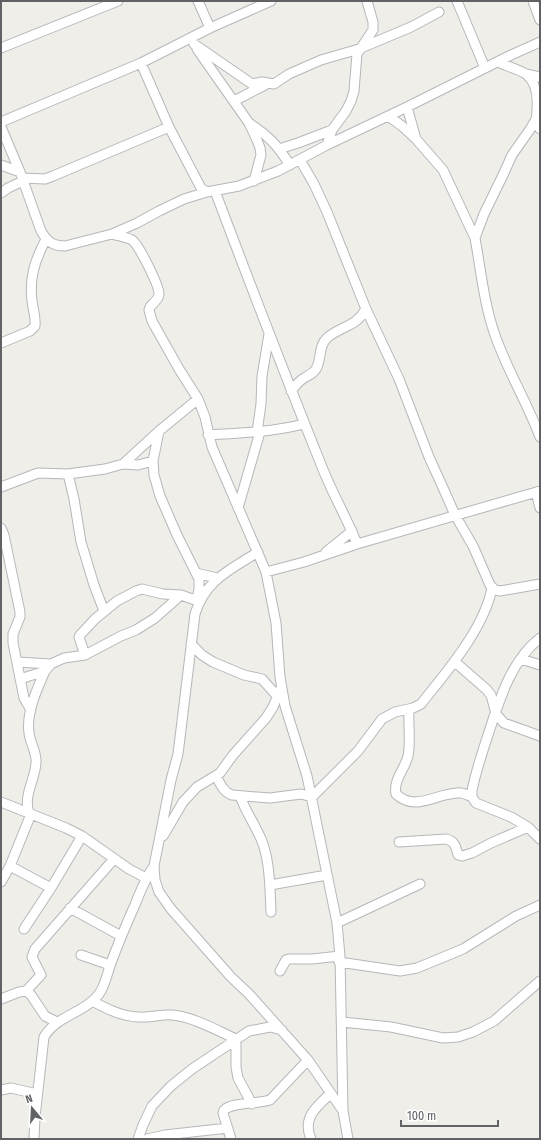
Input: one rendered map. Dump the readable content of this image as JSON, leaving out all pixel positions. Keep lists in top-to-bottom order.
{
  "scale_bar": "100 m",
  "north": "top"
}
